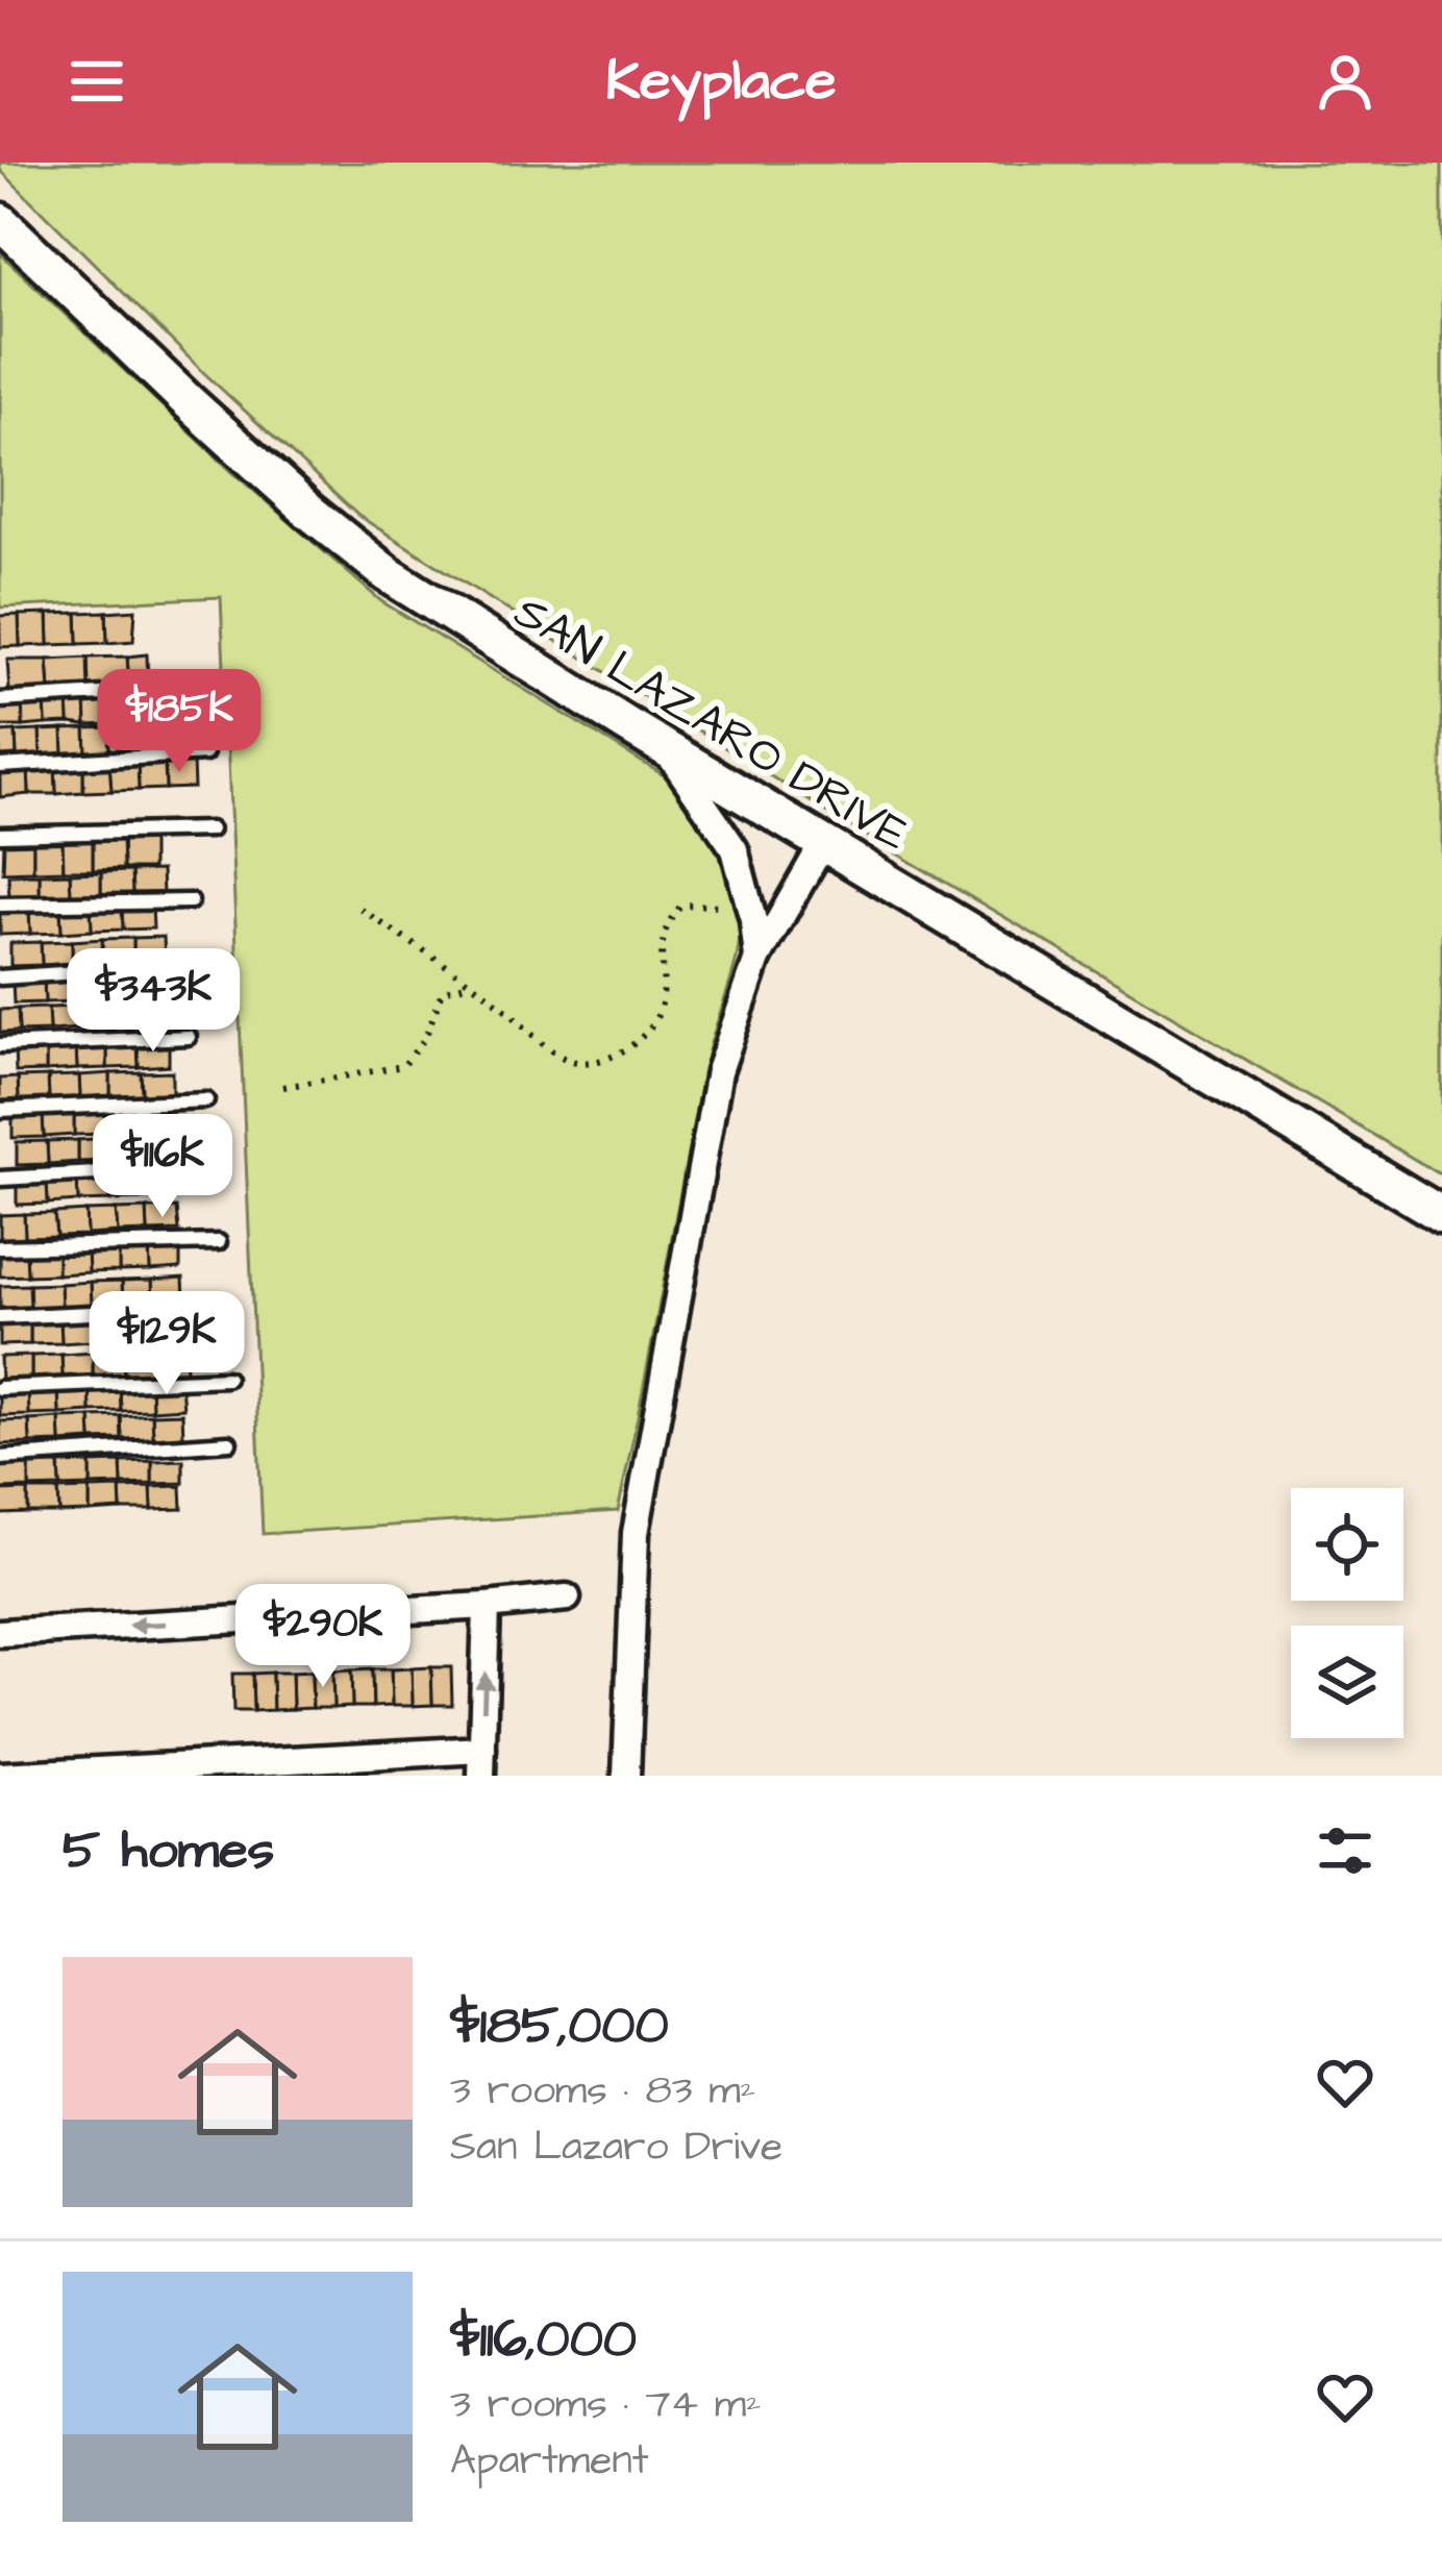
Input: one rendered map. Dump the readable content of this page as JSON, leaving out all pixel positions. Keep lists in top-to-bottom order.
{
  "streets": {
    "street": ["SAN LAZARO DRIVE"]
  },
  "page": {
    "header": "Keyplace",
    "price": [
      "$185K",
      "$343K",
      "$116K",
      "$129K",
      "$290K"
    ],
    "heading": "5 homes",
    "list": [
      {
        "name": "$185,000",
        "note": "3 rooms · 83 m² · San Lazaro Drive"
      },
      {
        "name": "$116,000",
        "note": "3 rooms · 74 m² · Apartment"
      }
    ]
  }
}
